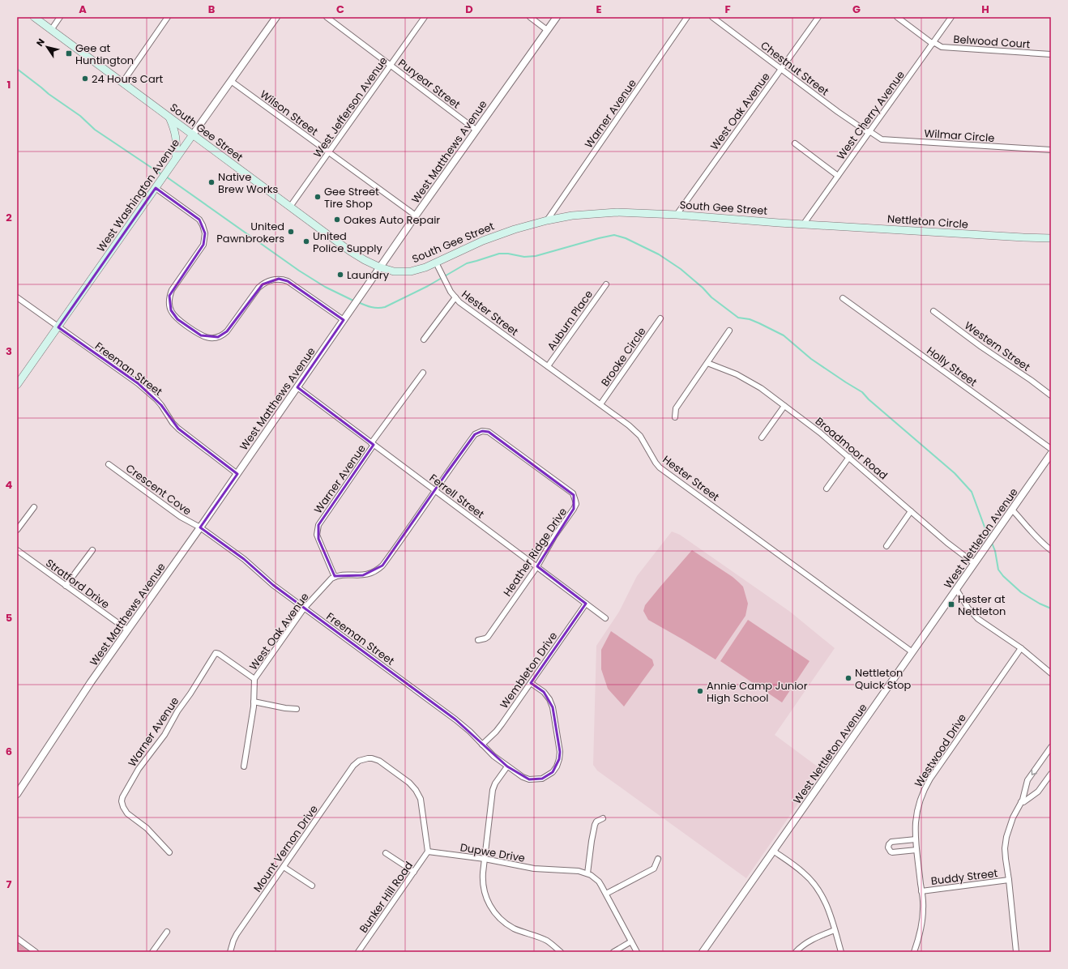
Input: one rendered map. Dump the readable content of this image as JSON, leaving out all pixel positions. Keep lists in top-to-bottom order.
{
  "streets": {
    "main road": ["South Gee Street", "West Washington Avenue", "Nettleton Circle"],
    "street": [
      "Belwood Court",
      "Chestnut Street",
      "Puryear Street",
      "West Jefferson Avenue",
      "West Oak Avenue",
      "Wilson Street",
      "Warner Avenue",
      "West Cherry Avenue",
      "Wilmar Circle",
      "West Matthews Avenue",
      "Hester Street",
      "Auburn Place",
      "Western Street",
      "Brooke Circle",
      "Holly Street",
      "Freeman Street",
      "Broadmoor Road",
      "Crescent Cove",
      "Ferrell Street",
      "West Nettleton Avenue",
      "Heather Ridge Drive",
      "Stratford Drive",
      "Wembleton Drive",
      "Westwood Drive",
      "Mount Vernon Drive",
      "Dupwe Drive",
      "Buddy Street",
      "Bunker Hill Road"
    ]
  },
  "crossings": [
    ["Belwood Court", "West Cherry Avenue"],
    ["Chestnut Street", "West Oak Avenue"],
    ["Chestnut Street", "West Cherry Avenue"],
    ["Chestnut Street", "Wilmar Circle"],
    ["Puryear Street", "West Jefferson Avenue"],
    ["Puryear Street", "West Matthews Avenue"],
    ["West Jefferson Avenue", "Wilson Street"],
    ["West Jefferson Avenue", "South Gee Street"],
    ["West Oak Avenue", "Warner Avenue"],
    ["West Oak Avenue", "South Gee Street"],
    ["West Oak Avenue", "Freeman Street"],
    ["Wilson Street", "West Matthews Avenue"],
    ["Wilson Street", "West Washington Avenue"],
    ["Warner Avenue", "South Gee Street"],
    ["Warner Avenue", "Ferrell Street"],
    ["West Cherry Avenue", "South Gee Street"],
    ["West Cherry Avenue", "Wilmar Circle"],
    ["West Cherry Avenue", "Nettleton Circle"],
    ["South Gee Street", "West Matthews Avenue"],
    ["South Gee Street", "West Washington Avenue"],
    ["South Gee Street", "Nettleton Circle"],
    ["South Gee Street", "Hester Street"],
    ["West Matthews Avenue", "Freeman Street"],
    ["West Matthews Avenue", "Crescent Cove"],
    ["West Matthews Avenue", "Ferrell Street"],
    ["West Matthews Avenue", "Stratford Drive"],
    ["West Washington Avenue", "Freeman Street"],
    ["Hester Street", "Auburn Place"],
    ["Hester Street", "Brooke Circle"],
    ["Hester Street", "West Nettleton Avenue"],
    ["Freeman Street", "Crescent Cove"],
    ["Freeman Street", "Wembleton Drive"],
    ["Broadmoor Road", "West Nettleton Avenue"],
    ["Ferrell Street", "Heather Ridge Drive"],
    ["Ferrell Street", "Wembleton Drive"],
    ["Westwood Drive", "Buddy Street"],
    ["Mount Vernon Drive", "Dupwe Drive"],
    ["Mount Vernon Drive", "Bunker Hill Road"],
    ["Dupwe Drive", "Bunker Hill Road"]
  ],
  "places": {
    "transit": ["Gee at Huntington", "Hester at Nettleton"],
    "other": [
      "24 Hours Cart",
      "Native Brew Works",
      "Gee Street Tire Shop",
      "Oakes Auto Repair",
      "United Pawnbrokers",
      "United Police Supply",
      "Laundry",
      "Nettleton Quick Stop",
      "Annie Camp Junior High School"
    ]
  },
  "north": "top left",
  "grid": {
    "columns": [
      "A",
      "B",
      "C",
      "D",
      "E",
      "F",
      "G",
      "H"
    ],
    "rows": [
      "1",
      "2",
      "3",
      "4",
      "5",
      "6",
      "7"
    ]
  }
}
